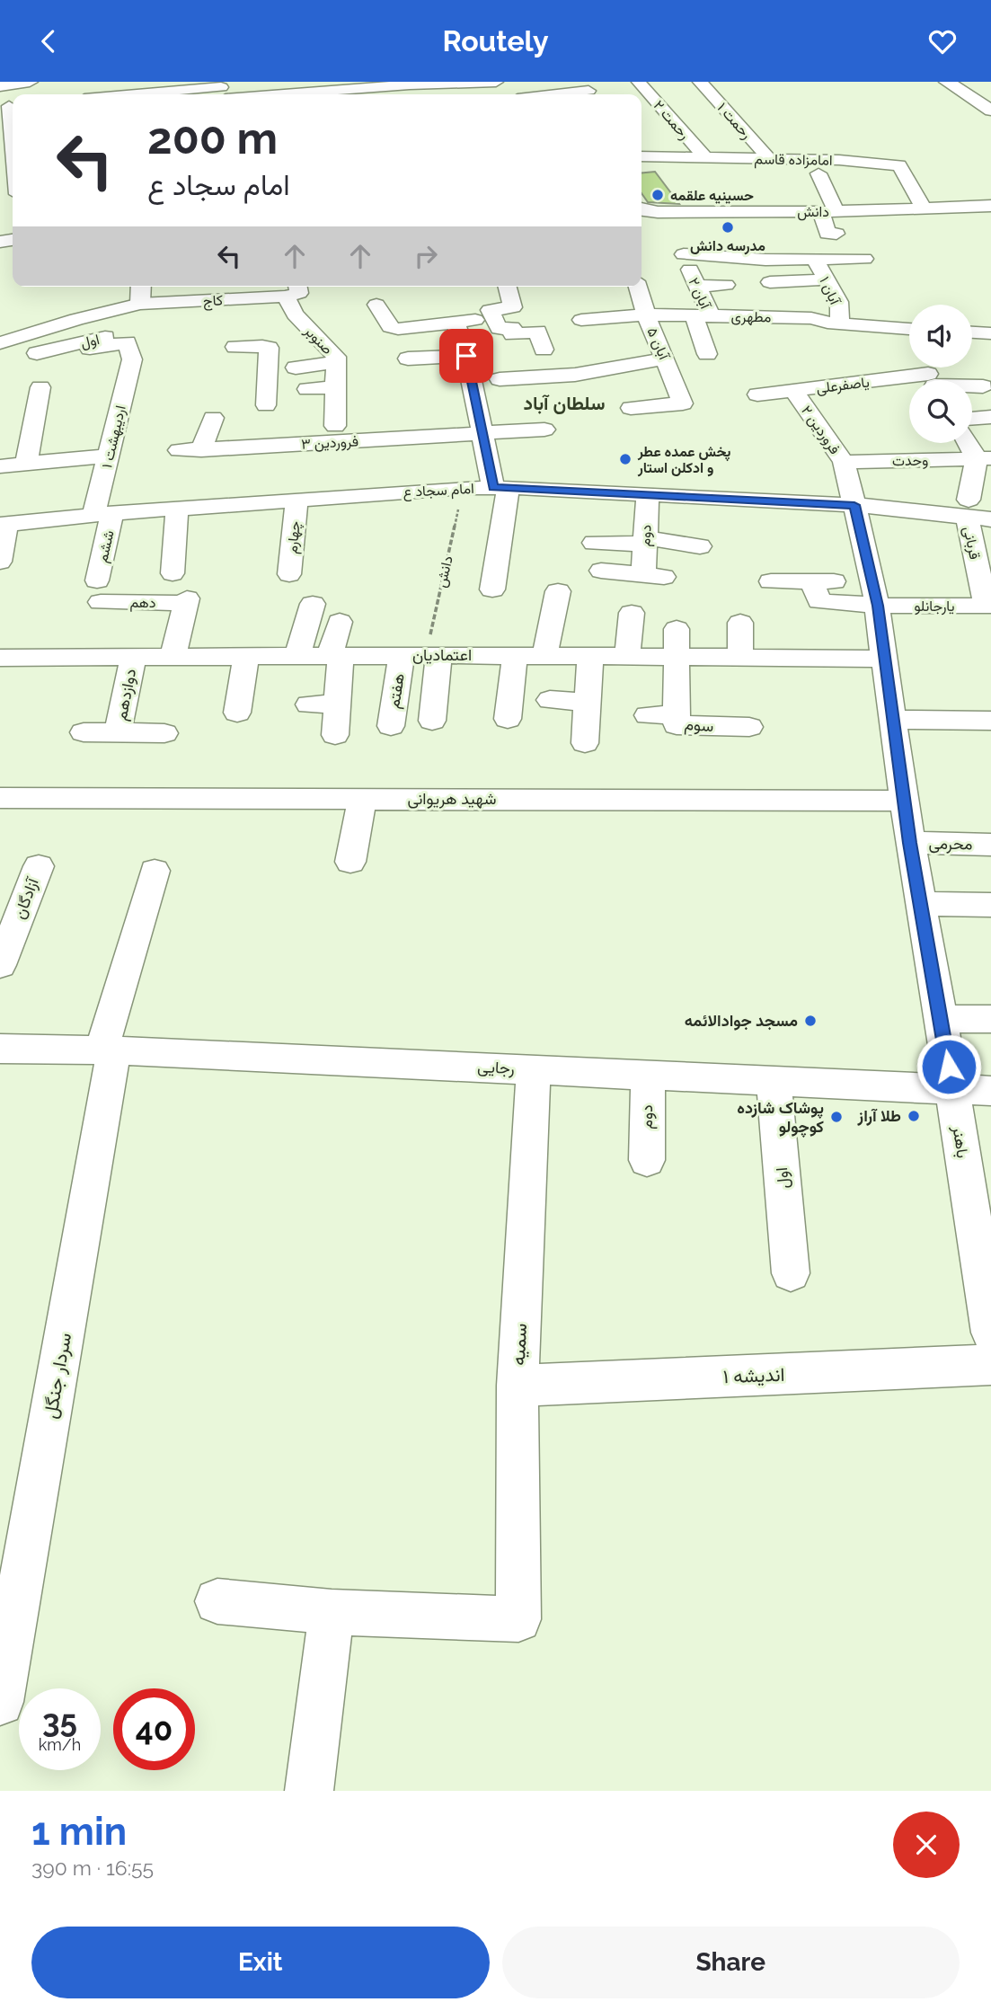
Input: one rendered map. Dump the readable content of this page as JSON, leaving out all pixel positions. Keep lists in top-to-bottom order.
{
  "streets": {
    "street": [
      "رحمت ۲",
      "رحمت ۱",
      "امامزاده قاسم",
      "دانش",
      "آبان ۱",
      "آبان ۲",
      "کاج",
      "مطهری",
      "صنوبر",
      "اول",
      "آبان ۵",
      "یاصفرعلی",
      "فروردین ۲",
      "اردیبهشت ۱",
      "فروردین ۳",
      "وحدت",
      "امام سجاد ع",
      "دوم",
      "چهارم",
      "قربانی",
      "ششم",
      "دهم",
      "یارجانلو",
      "اعتمادیان",
      "هفتم",
      "دوازدهم",
      "سوم",
      "شهید هریوانی",
      "محرمی",
      "آزادگان",
      "رجایی",
      "باهنر",
      "سمیه",
      "سردار جنگل",
      "اندیشه ۱"
    ]
  },
  "crossings": [
    ["رحمت ۲", "امامزاده قاسم"],
    ["رحمت ۱", "امامزاده قاسم"],
    ["امامزاده قاسم", "دانش"],
    ["دانش", "امام سجاد ع"],
    ["دانش", "اعتمادیان"],
    ["دانش", "هفتم"],
    ["آبان ۱", "مطهری"],
    ["آبان ۲", "مطهری"],
    ["کاج", "صنوبر"],
    ["مطهری", "آبان ۵"],
    ["اول", "اردیبهشت ۱"],
    ["اول", "رجایی"],
    ["یاصفرعلی", "فروردین ۲"],
    ["فروردین ۲", "وحدت"],
    ["فروردین ۲", "امام سجاد ع"],
    ["فروردین ۲", "باهنر"],
    ["اردیبهشت ۱", "امام سجاد ع"],
    ["اردیبهشت ۱", "ششم"],
    ["امام سجاد ع", "دوم"],
    ["امام سجاد ع", "چهارم"],
    ["امام سجاد ع", "قربانی"],
    ["امام سجاد ع", "ششم"],
    ["امام سجاد ع", "باهنر"],
    ["دوم", "رجایی"],
    ["قربانی", "یارجانلو"],
    ["ششم", "دهم"],
    ["دهم", "اعتمادیان"],
    ["یارجانلو", "باهنر"],
    ["اعتمادیان", "هفتم"],
    ["اعتمادیان", "دوازدهم"],
    ["اعتمادیان", "سوم"],
    ["اعتمادیان", "باهنر"],
    ["شهید هریوانی", "باهنر"],
    ["محرمی", "باهنر"],
    ["رجایی", "باهنر"],
    ["رجایی", "سمیه"],
    ["رجایی", "سردار جنگل"],
    ["سمیه", "اندیشه ۱"]
  ],
  "districts": ["سلطان آباد"],
  "places": [
    "حسینیه علقمه",
    "مدرسه دانش",
    "پخش عمده عطر و ادکلن استار",
    "مسجد جوادالائمه",
    "طلا آراز",
    "پوشاک شازده کوچولو"
  ],
  "page": {
    "header": "Routely",
    "turn": ["200 m", "امام سجاد ع"],
    "speed": "35 km/h",
    "limit": "40",
    "heading": ["1 min", "390 m · 16:55"],
    "buttons": ["Exit", "Share"]
  }
}
